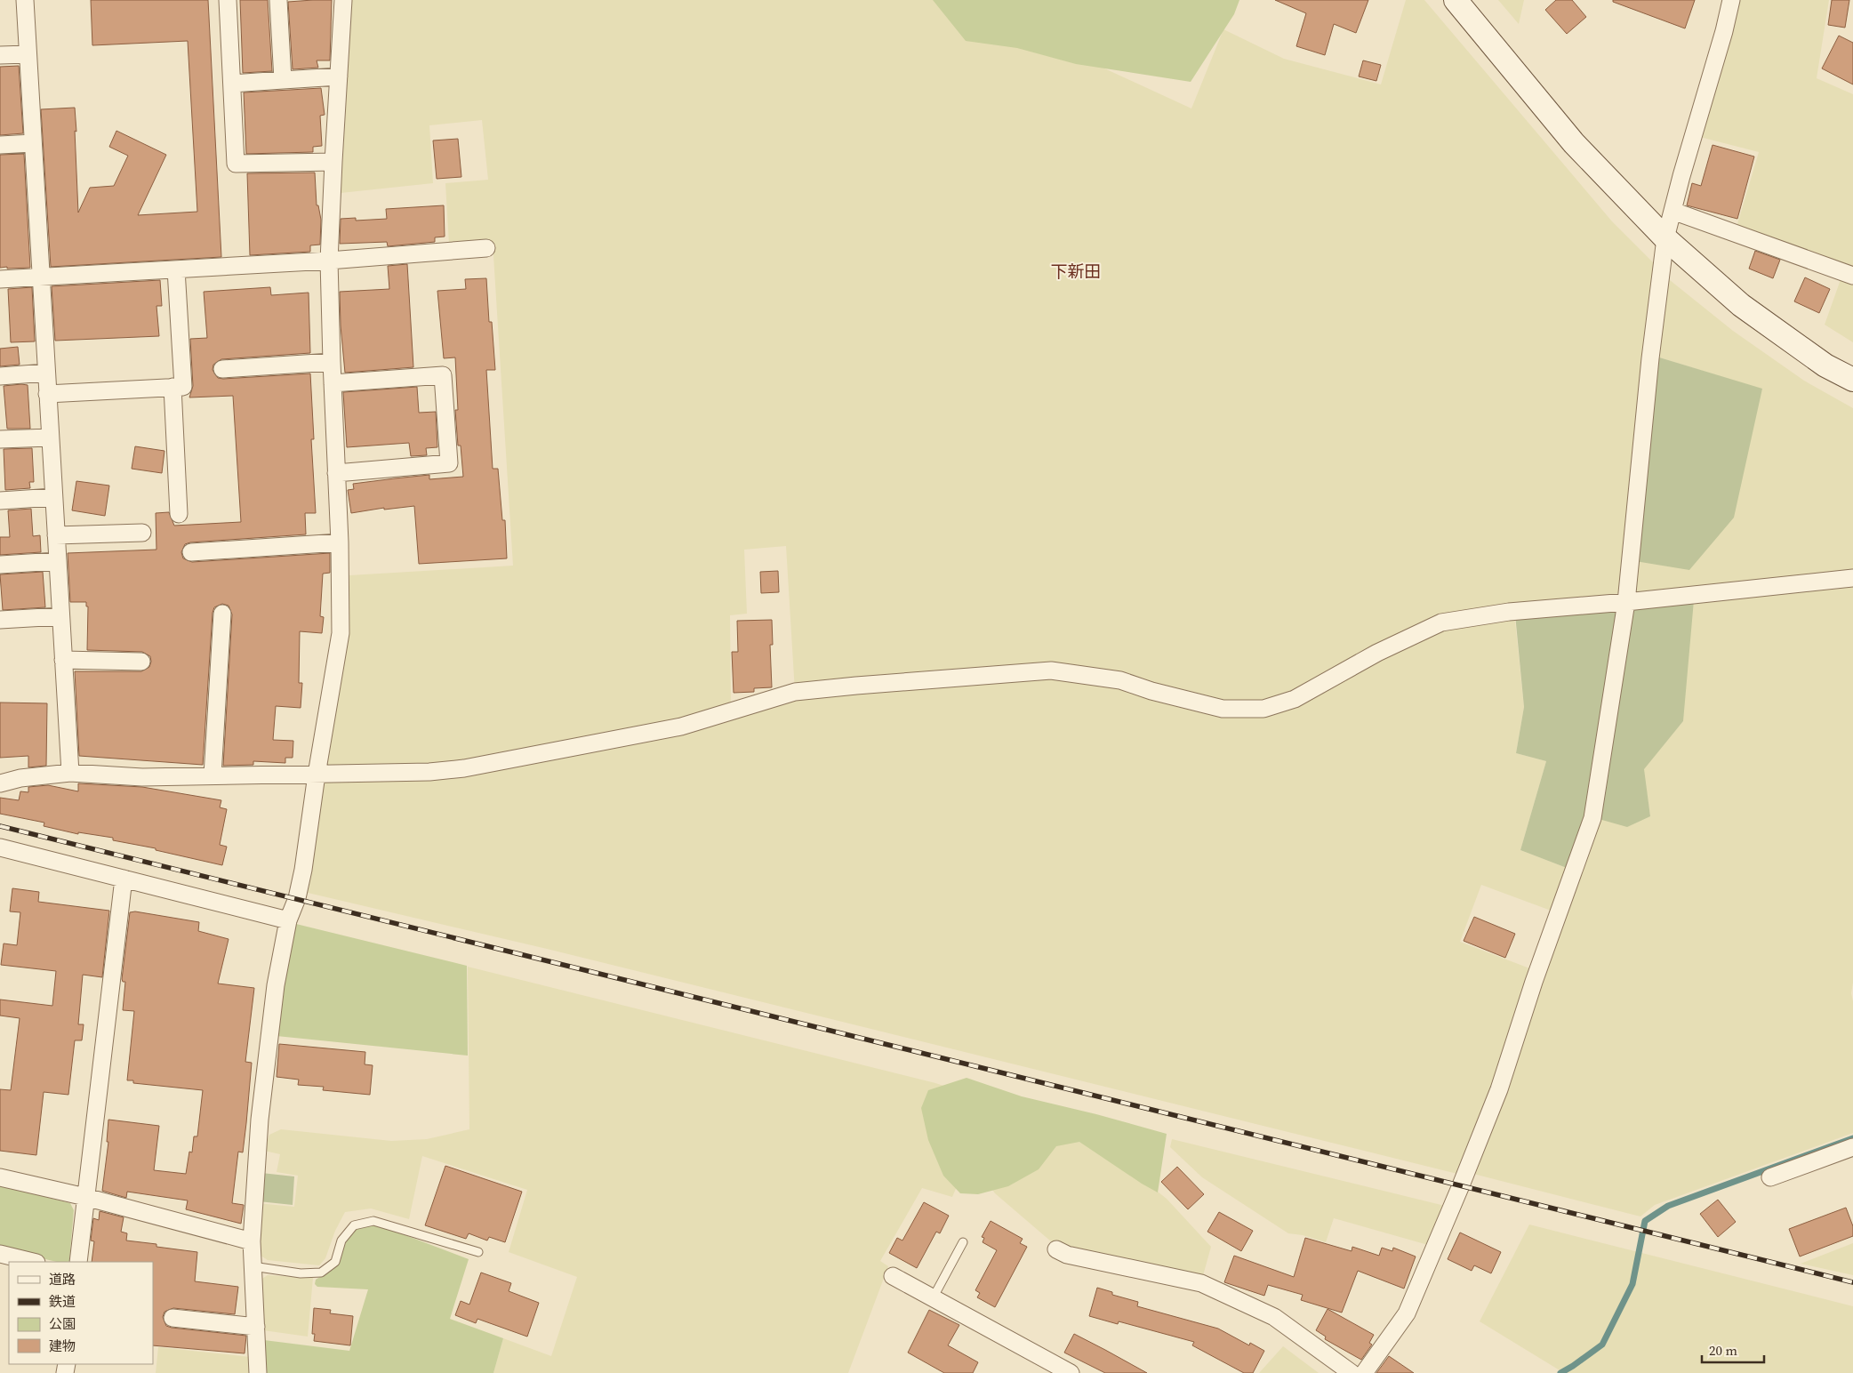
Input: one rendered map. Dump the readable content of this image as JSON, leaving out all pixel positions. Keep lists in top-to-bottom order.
{
  "districts": ["下新田"],
  "legend": [
    "道路",
    "鉄道",
    "公園",
    "建物"
  ],
  "scale_bar": "20 m"
}
